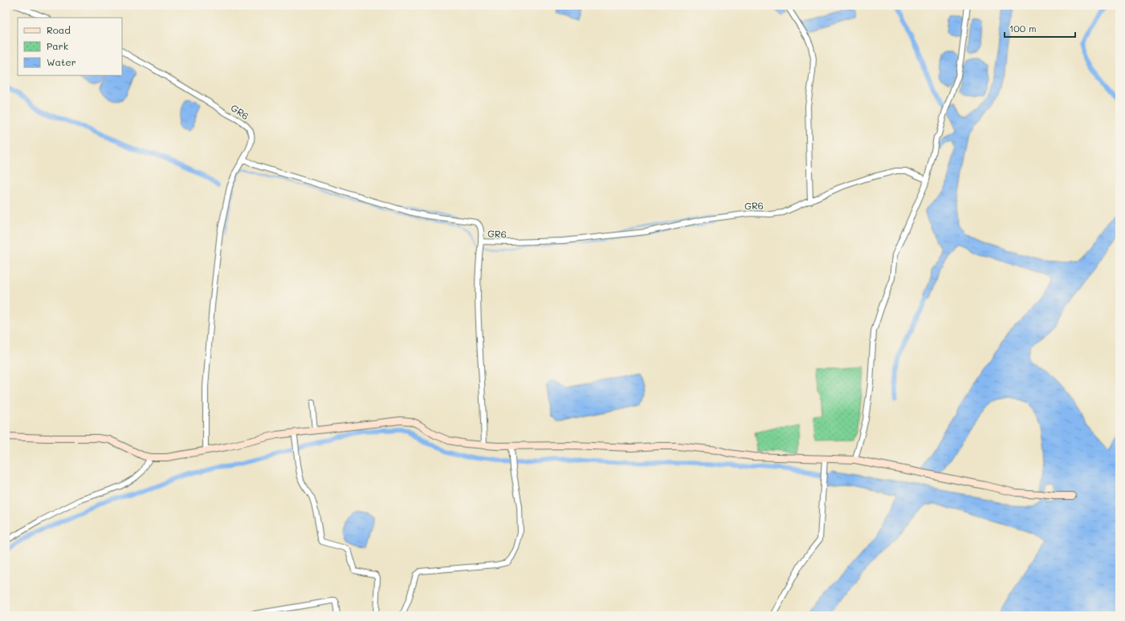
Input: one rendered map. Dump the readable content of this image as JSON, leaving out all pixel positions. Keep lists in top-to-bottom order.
{
  "streets": {
    "street": ["GR6"]
  },
  "legend": ["Road", "Park", "Water"],
  "scale_bar": "100 m"
}
